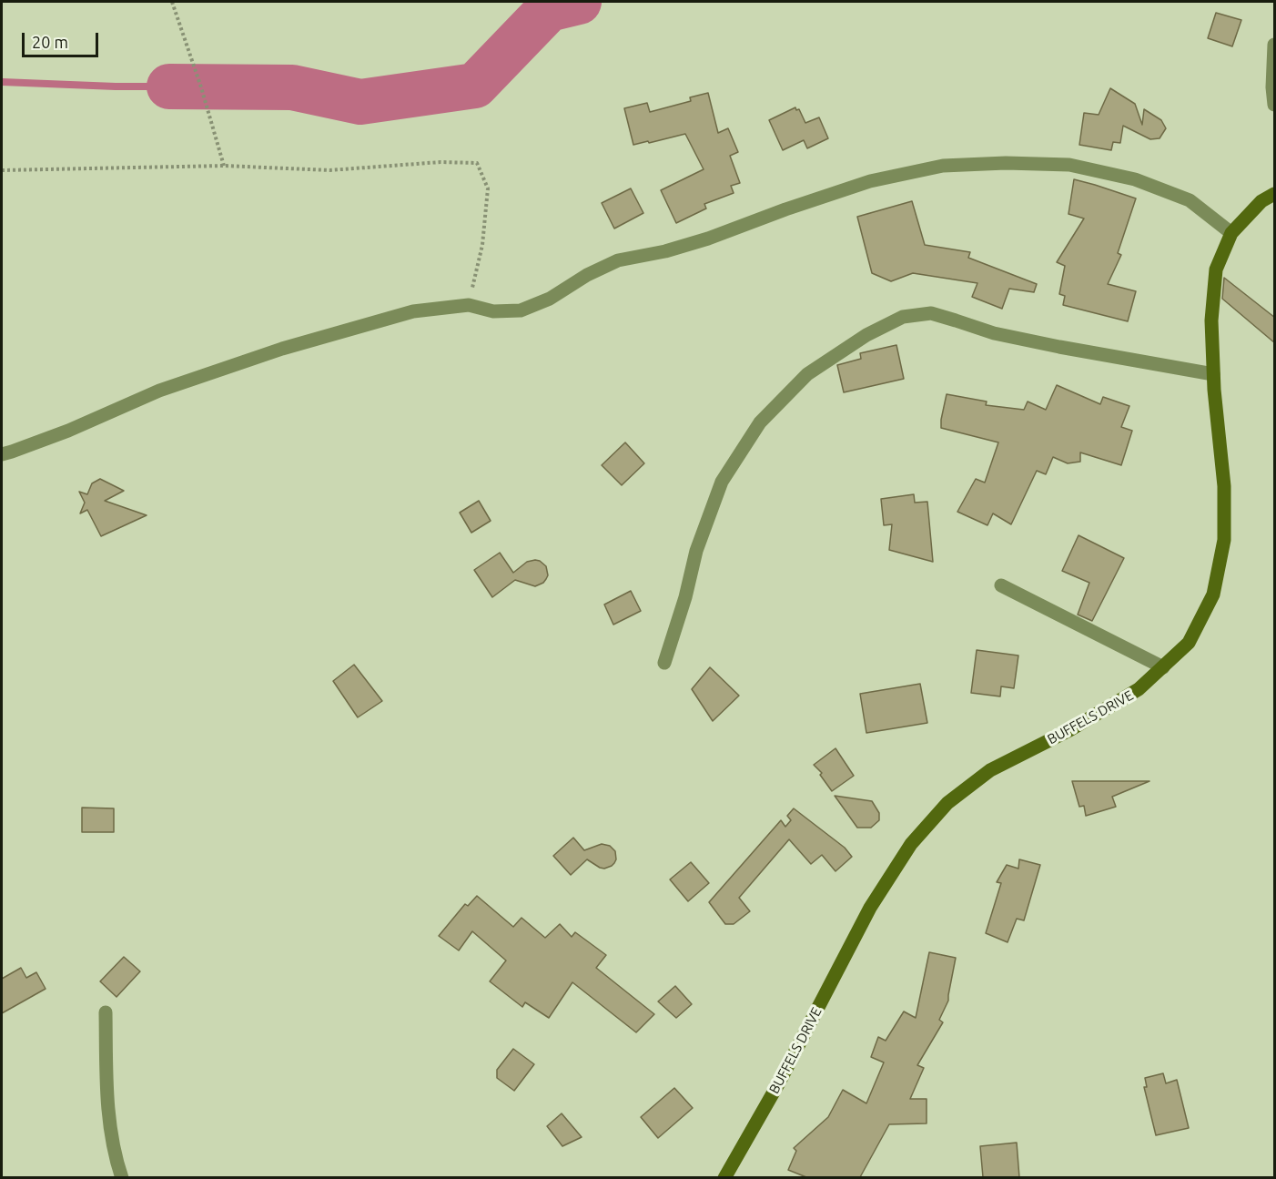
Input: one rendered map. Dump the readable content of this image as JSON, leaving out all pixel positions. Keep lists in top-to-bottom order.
{
  "streets": {
    "street": ["BUFFELS DRIVE"]
  },
  "scale_bar": "20 m"
}
